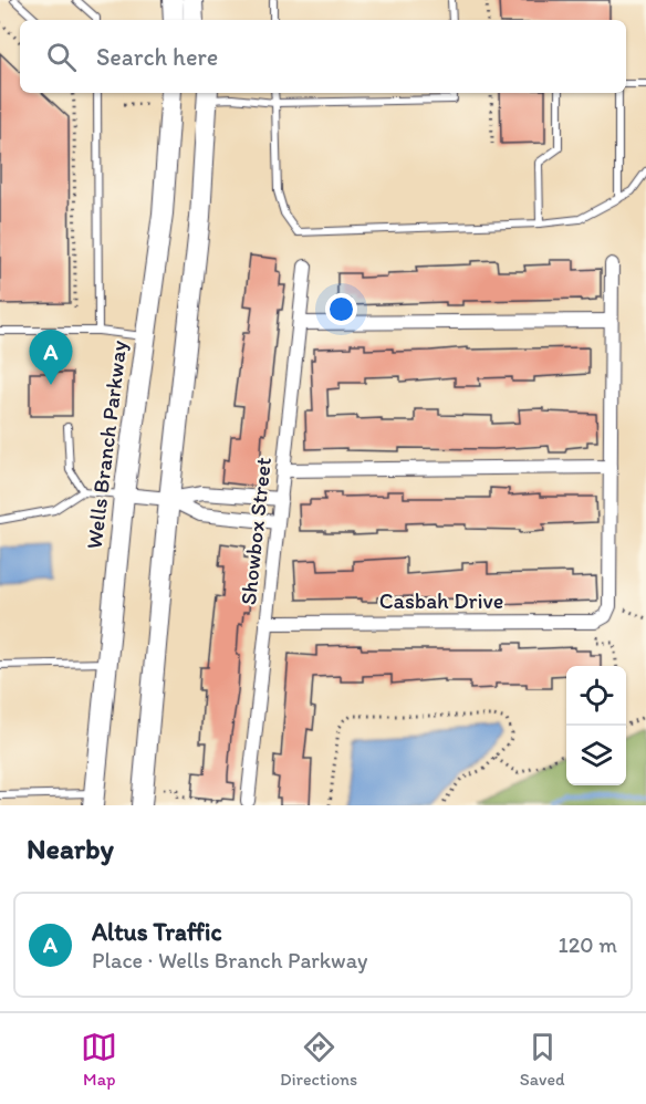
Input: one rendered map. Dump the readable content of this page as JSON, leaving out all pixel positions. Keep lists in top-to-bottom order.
{
  "streets": {
    "main road": ["Wells Branch Parkway"],
    "street": ["Showbox Street", "Casbah Drive"]
  },
  "crossings": [
    ["Showbox Street", "Casbah Drive"]
  ],
  "page": {
    "search": "Search here",
    "pins": "A",
    "heading": "Nearby",
    "list": [
      {
        "mark": "A",
        "name": "Altus Traffic",
        "note": "Place · Wells Branch Parkway",
        "value": "120 m"
      }
    ],
    "nav": ["Map", "Directions", "Saved"]
  }
}
